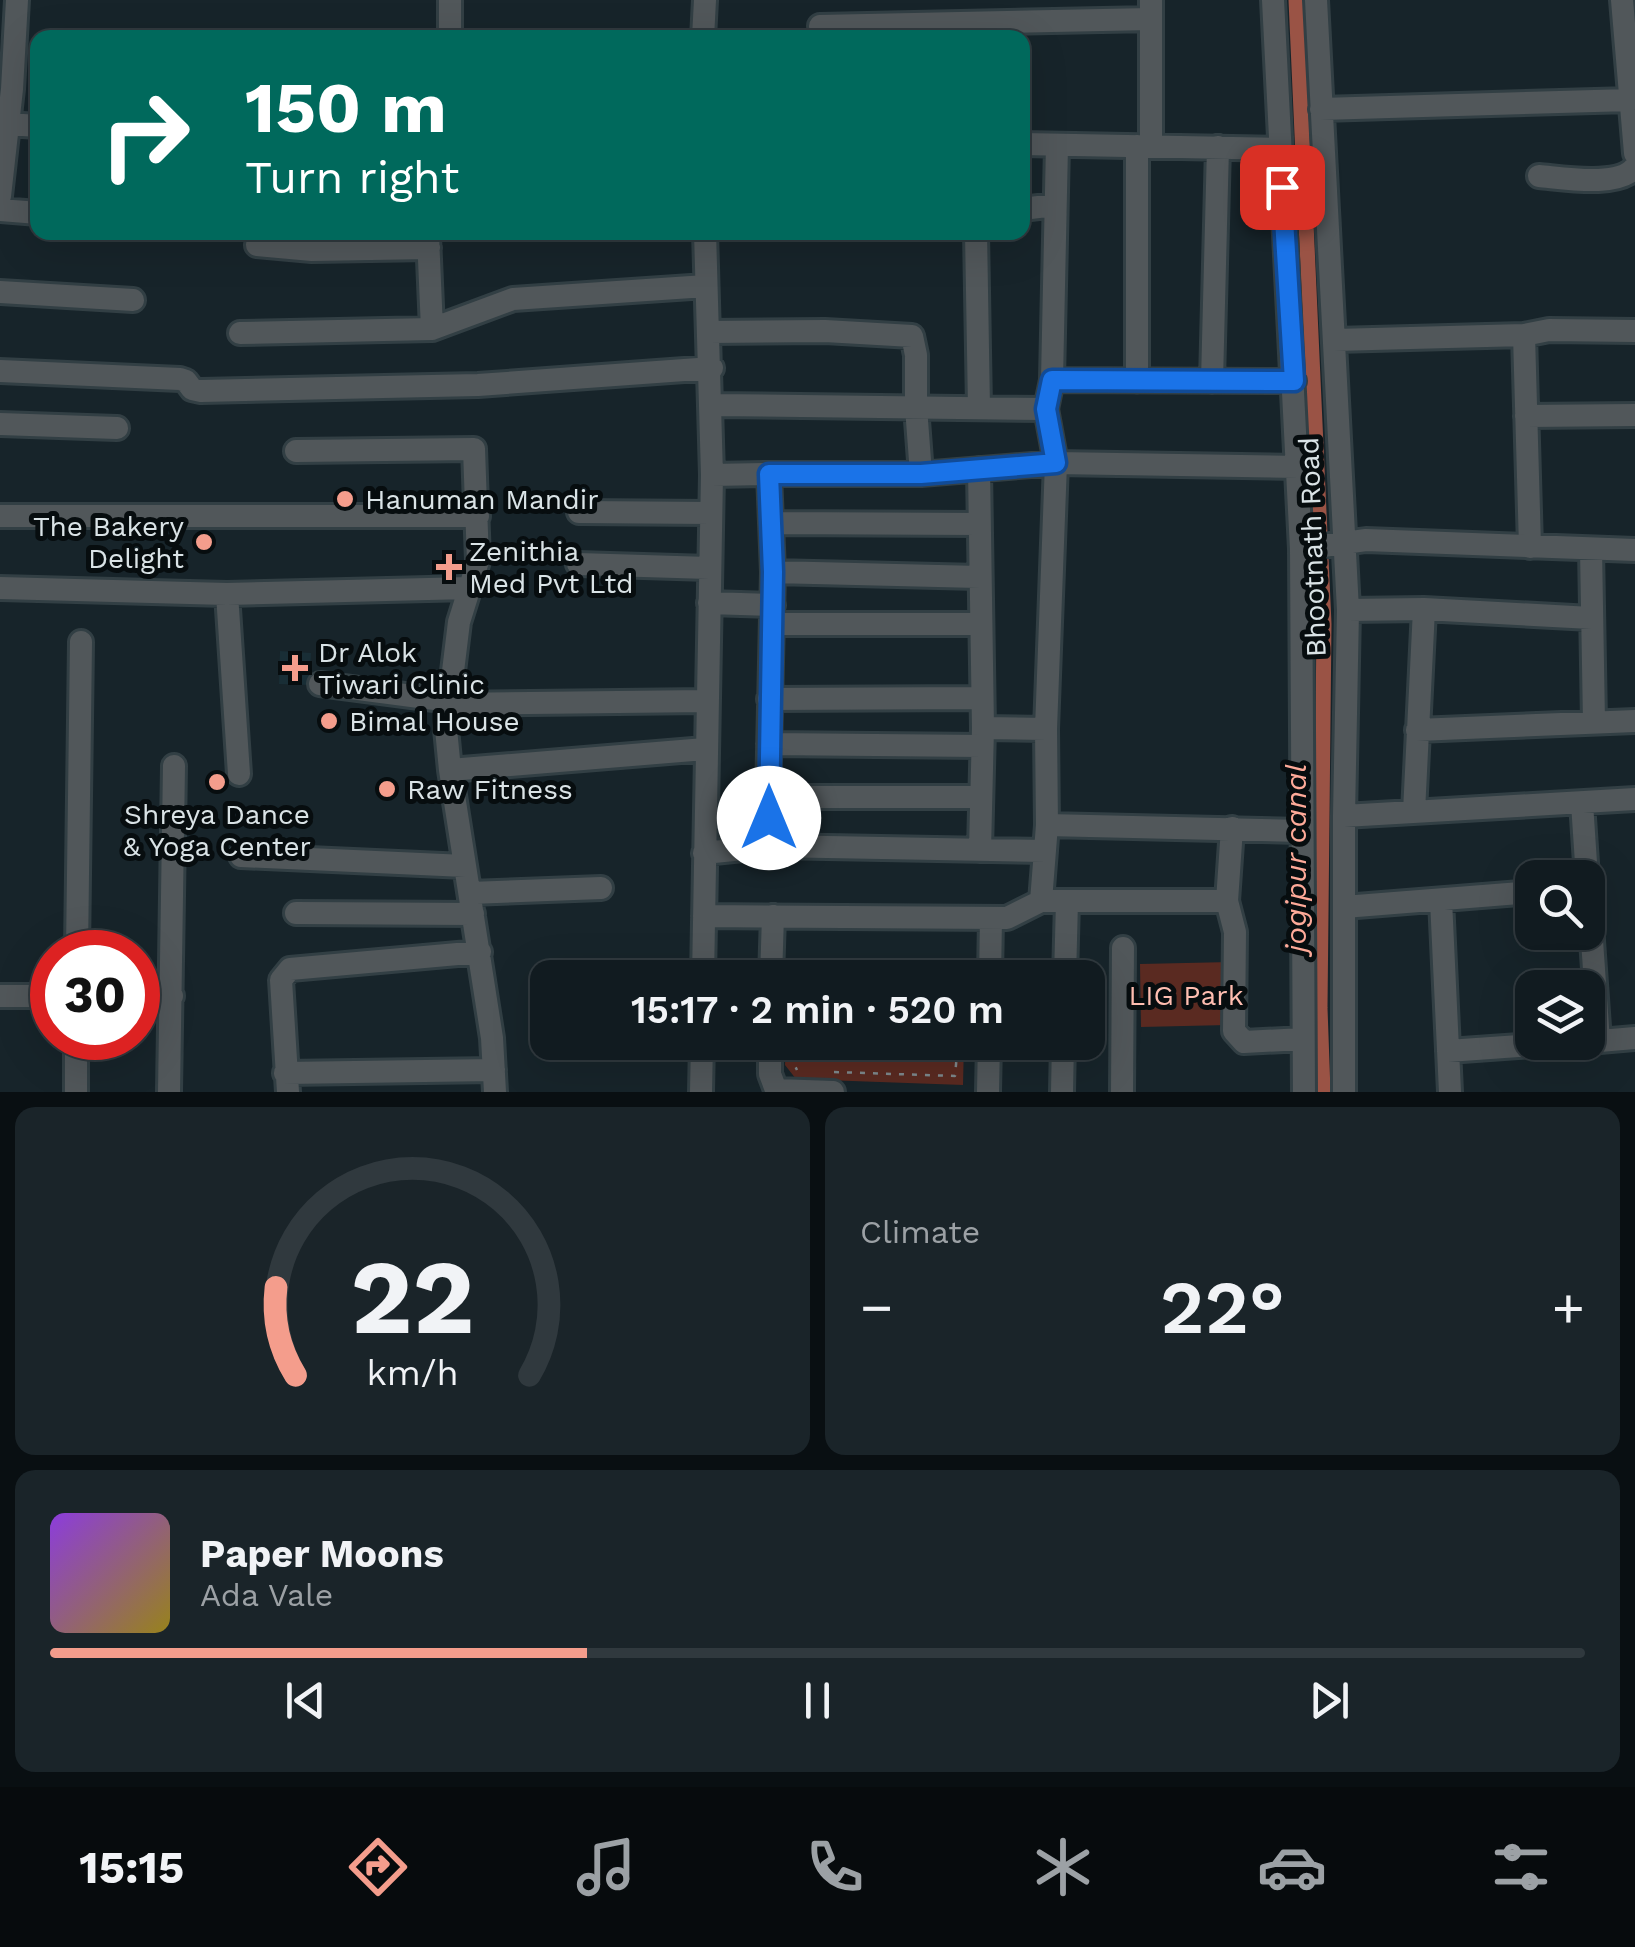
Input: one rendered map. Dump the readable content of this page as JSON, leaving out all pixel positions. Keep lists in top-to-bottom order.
{
  "streets": {
    "street": ["Bhootnath Road"]
  },
  "water": ["jogipur canal"],
  "parks": ["LIG Park"],
  "places": {
    "other": [
      "Hanuman Mandir",
      "The Bakery Delight",
      "Bimal House",
      "Shreya Dance & Yoga Center",
      "Raw Fitness"
    ],
    "health": ["Zenithia Med Pvt Ltd", "Dr Alok Tiwari Clinic"]
  },
  "page": {
    "turn": ["150 m", "Turn right"],
    "limit": "30",
    "trip": "15:17 · 2 min · 520 m",
    "tile": "Climate",
    "heat": ["−", "22°", "+"],
    "song": ["Paper Moons", "Ada Vale"],
    "tabs": "15:15",
    "gauge": ["22", "km/h"]
  }
}
